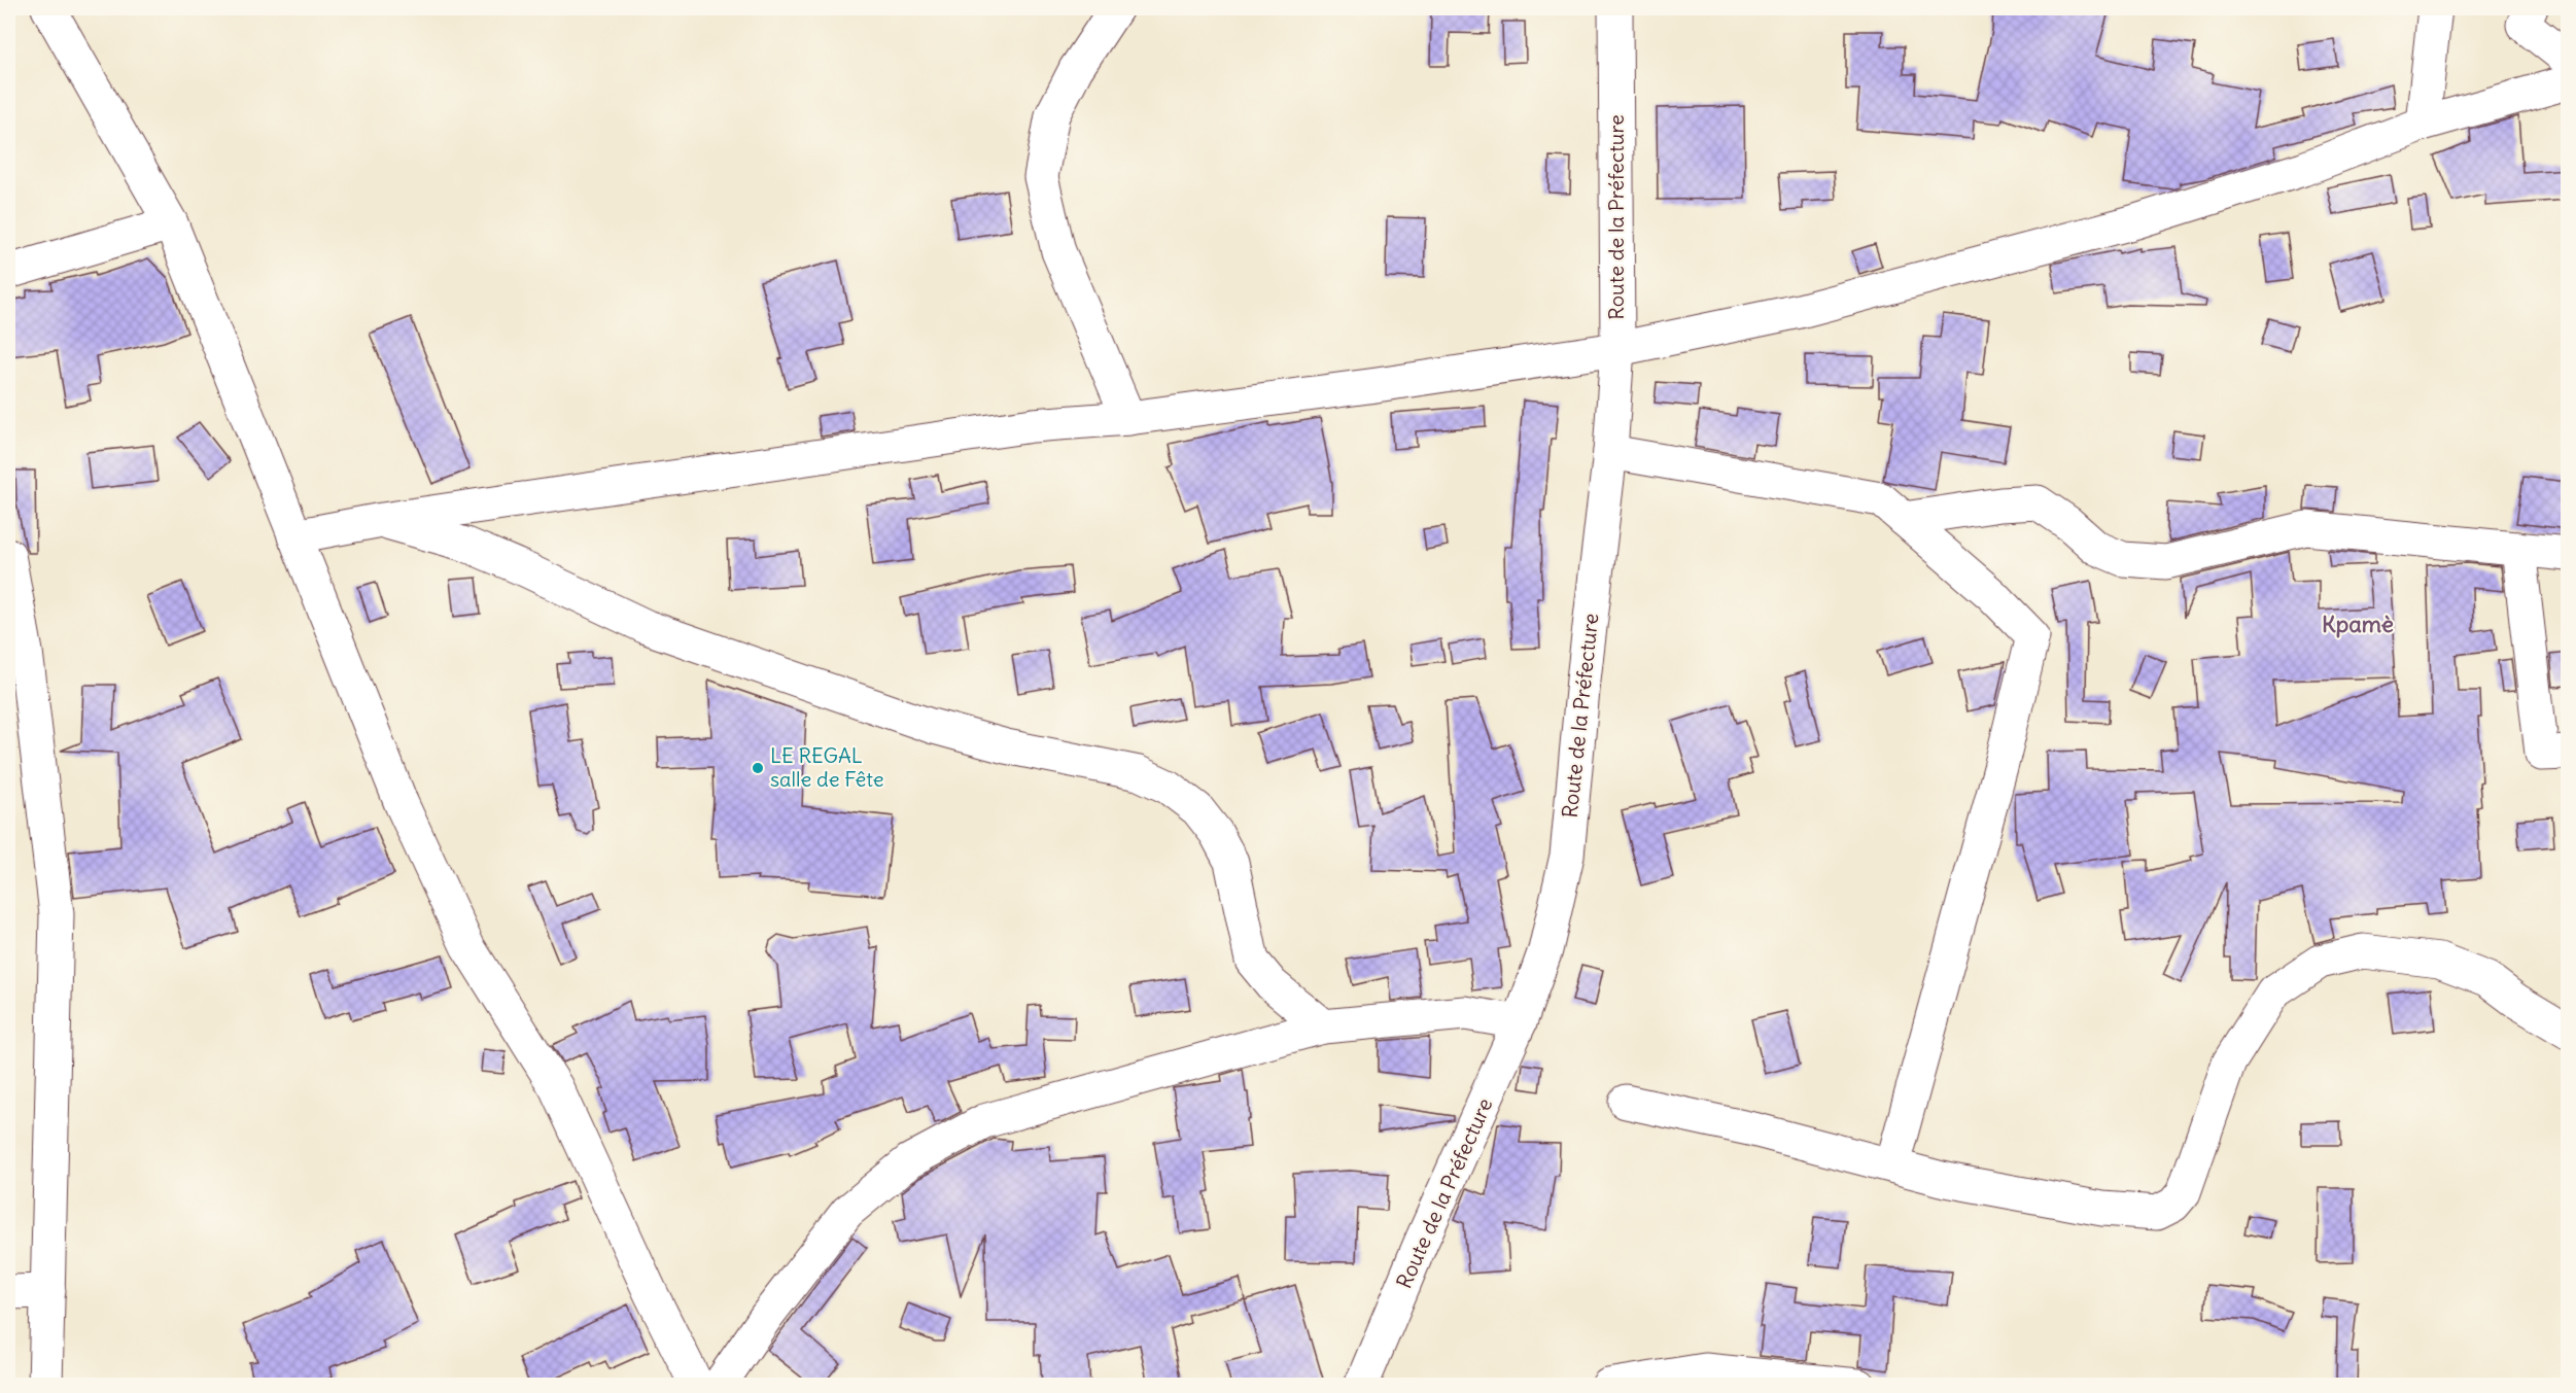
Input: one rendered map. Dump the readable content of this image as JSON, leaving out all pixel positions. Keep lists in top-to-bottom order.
{
  "streets": {
    "street": ["Route de la Préfecture"]
  },
  "districts": ["Kpamè"],
  "places": ["LE REGAL salle de Fête"]
}
